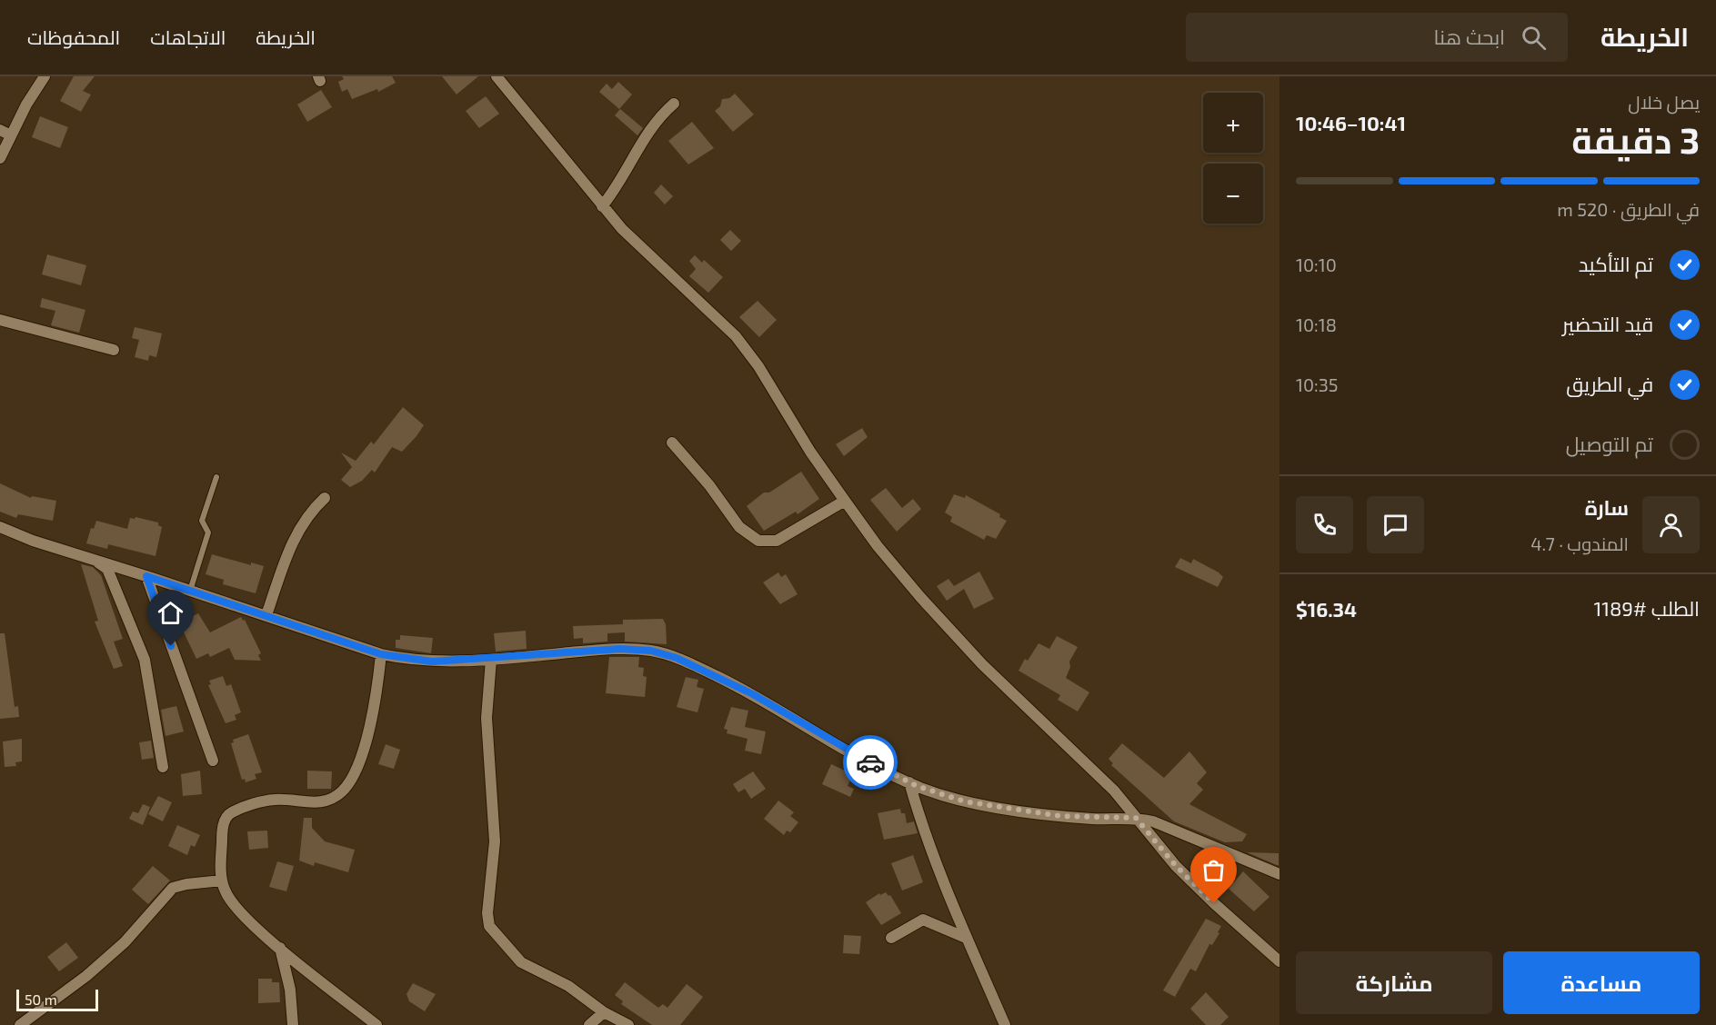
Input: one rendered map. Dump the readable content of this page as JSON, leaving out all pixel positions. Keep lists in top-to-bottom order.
{
  "scale_bar": "50 m",
  "page": {
    "header": "الخريطة",
    "search": "ابحث هنا",
    "nav": ["الخريطة", "الاتجاهات", "المحفوظات"],
    "heading": ["3 دقيقة", "يصل خلال", "10:41–10:46"],
    "panel": [
      "سارة",
      "المندوب · 4.7",
      "الطلب #1189",
      "$16.34"
    ],
    "map_buttons": ["+", "−"],
    "bar": "في الطريق · 520 m",
    "list": [
      ["تم التأكيد", "10:10"],
      ["قيد التحضير", "10:18"],
      ["في الطريق", "10:35"],
      "تم التوصيل"
    ],
    "buttons": ["مساعدة", "مشاركة"],
    "scale": "50 m"
  }
}
